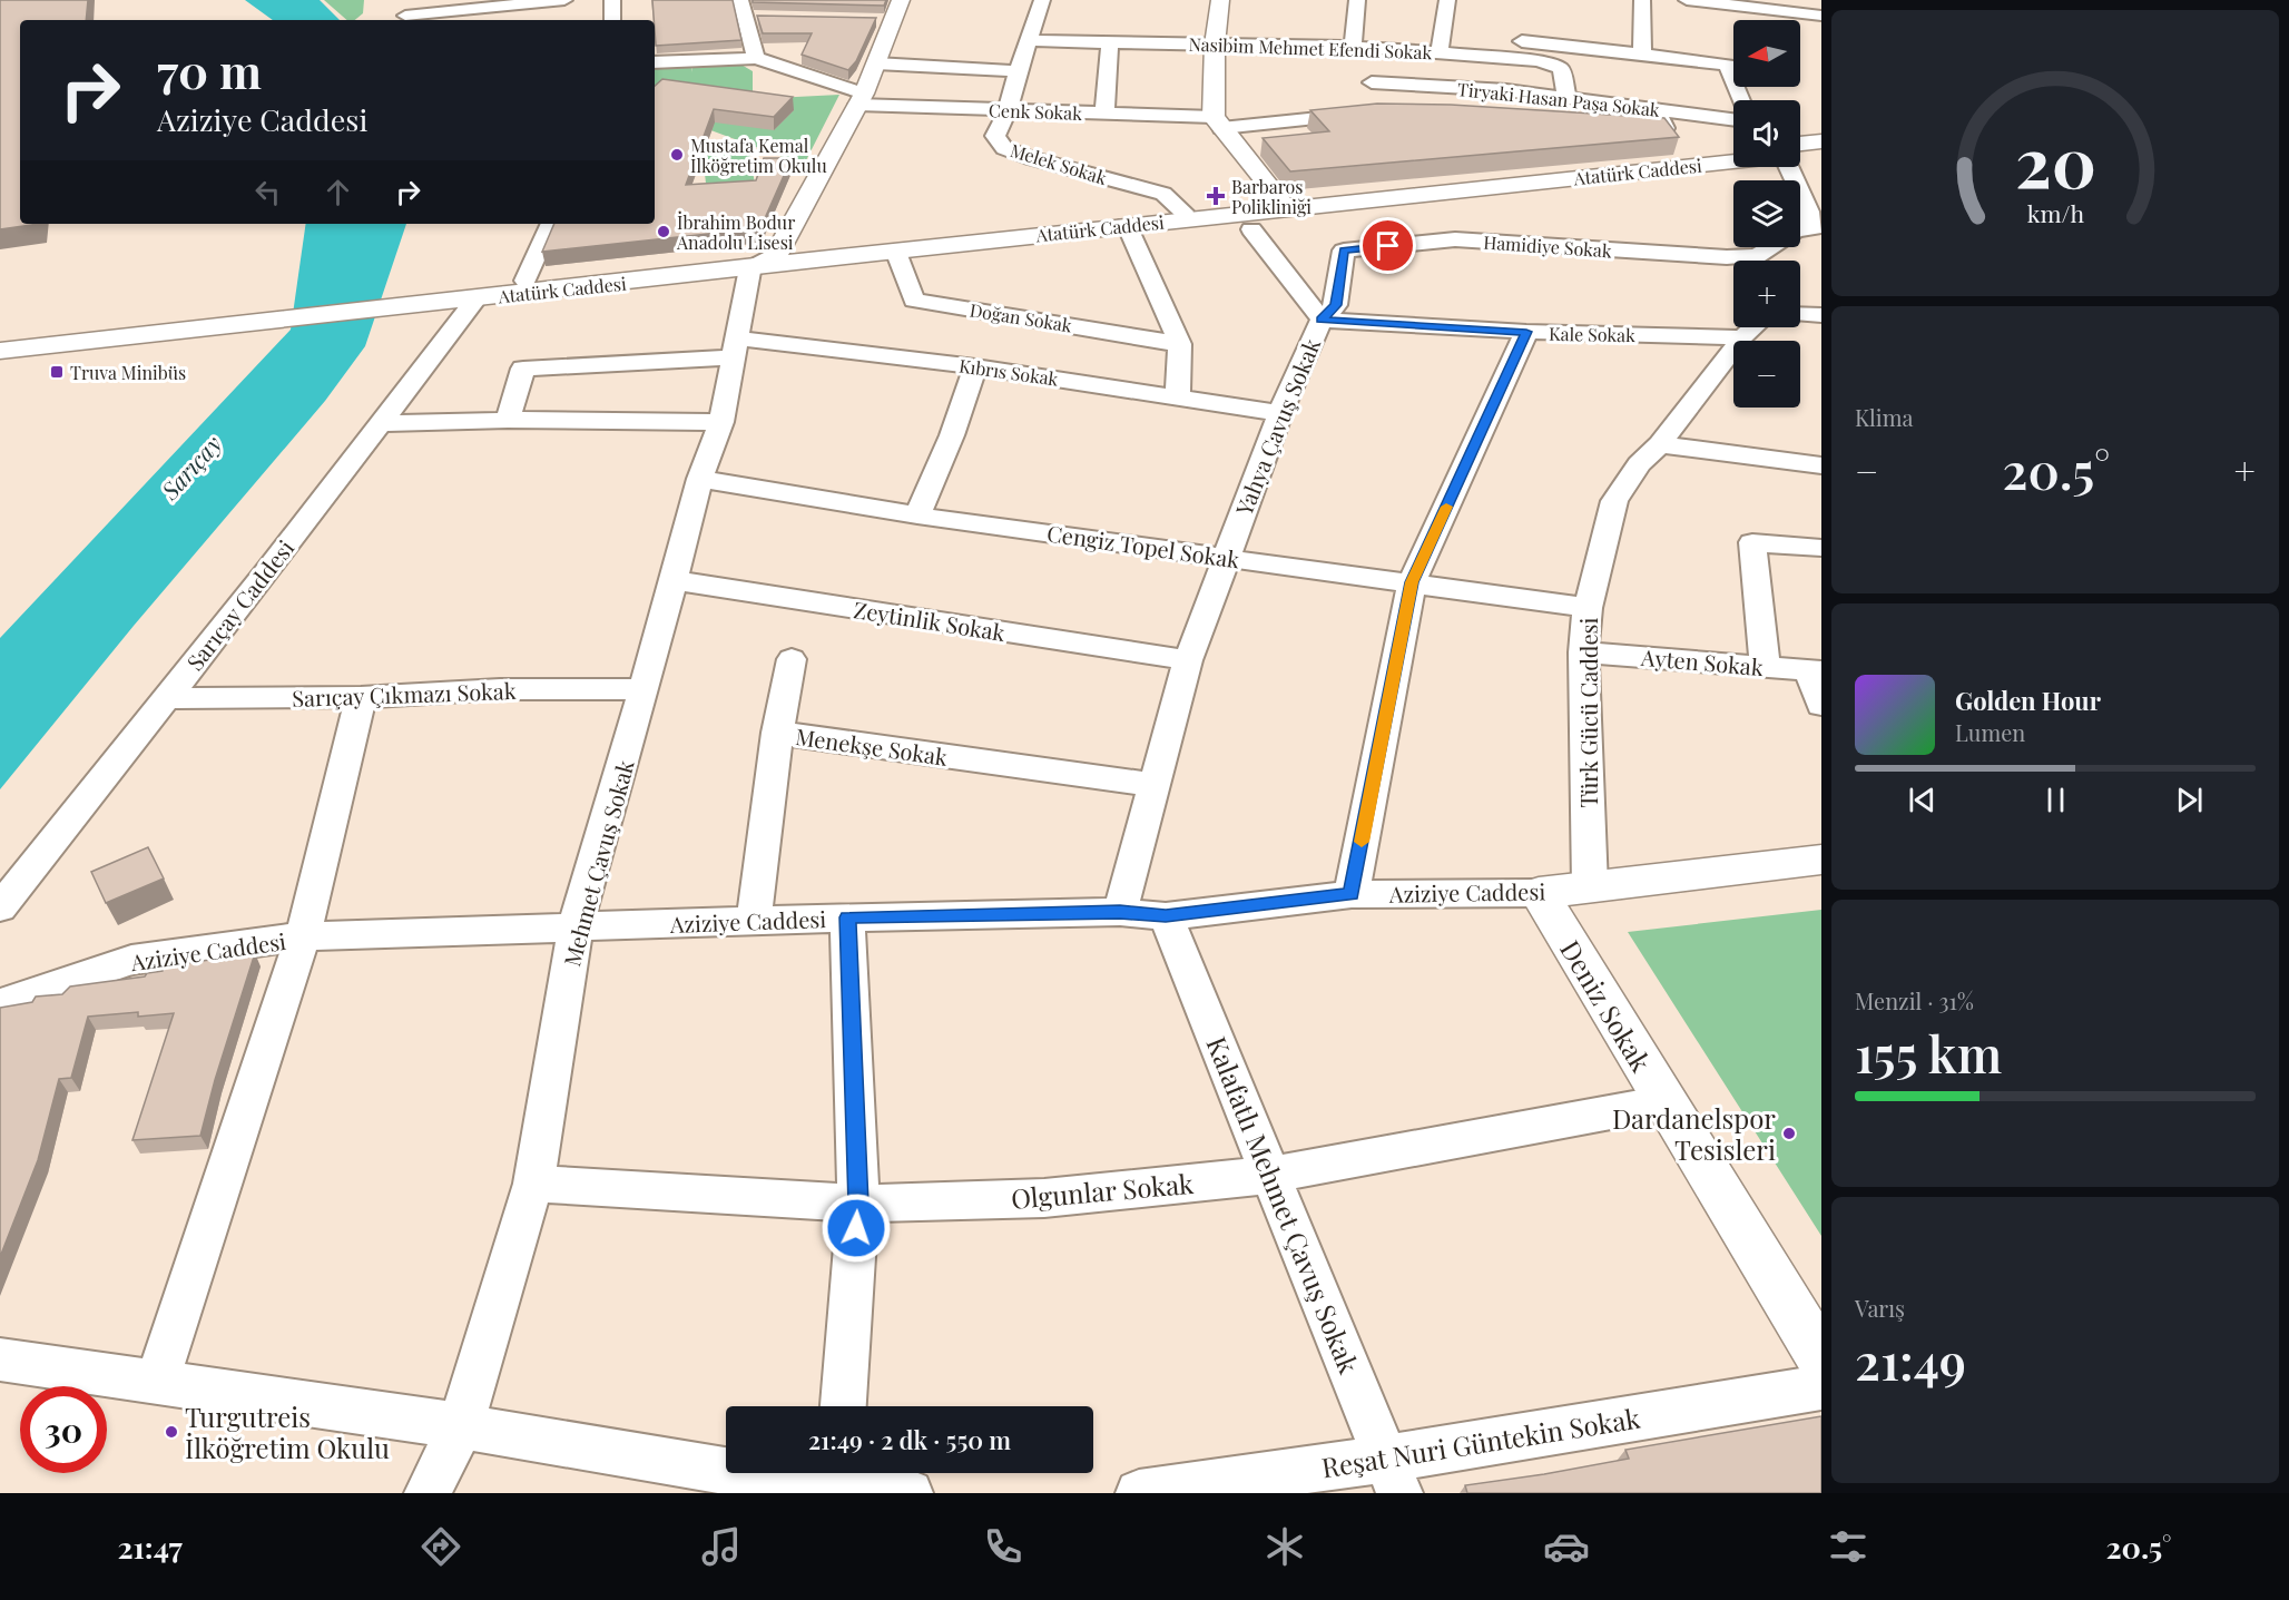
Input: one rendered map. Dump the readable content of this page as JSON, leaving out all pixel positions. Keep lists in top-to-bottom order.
{
  "streets": {
    "main road": ["Atatürk Caddesi", "Aziziye Caddesi", "Deniz Sokak"],
    "street": [
      "Nasibim Mehmet Efendi Sokak",
      "Tiryaki Hasan Paşa Sokak",
      "Cenk Sokak",
      "Melek Sokak",
      "Hamidiye Sokak",
      "Doğan Sokak",
      "Kale Sokak",
      "Kıbrıs Sokak",
      "Yahya Çavuş Sokak",
      "Cengiz Topel Sokak",
      "Sarıçay Caddesi",
      "Zeytinlik Sokak",
      "Ayten Sokak",
      "Sarıçay Çıkmazı Sokak",
      "Türk Gücü Caddesi",
      "Menekşe Sokak",
      "Mehmet Çavuş Sokak",
      "Olgunlar Sokak",
      "Kalafatlı Mehmet Çavuş Sokak",
      "Reşat Nuri Güntekin Sokak"
    ]
  },
  "crossings": [
    ["Nasibim Mehmet Efendi Sokak", "Tiryaki Hasan Paşa Sokak"],
    ["Nasibim Mehmet Efendi Sokak", "Melek Sokak"],
    ["Cenk Sokak", "Melek Sokak"],
    ["Melek Sokak", "Atatürk Caddesi"],
    ["Atatürk Caddesi", "Doğan Sokak"],
    ["Atatürk Caddesi", "Sarıçay Caddesi"],
    ["Atatürk Caddesi", "Mehmet Çavuş Sokak"],
    ["Hamidiye Sokak", "Kale Sokak"],
    ["Hamidiye Sokak", "Yahya Çavuş Sokak"],
    ["Kale Sokak", "Yahya Çavuş Sokak"],
    ["Kale Sokak", "Türk Gücü Caddesi"],
    ["Kıbrıs Sokak", "Yahya Çavuş Sokak"],
    ["Kıbrıs Sokak", "Mehmet Çavuş Sokak"],
    ["Yahya Çavuş Sokak", "Cengiz Topel Sokak"],
    ["Yahya Çavuş Sokak", "Zeytinlik Sokak"],
    ["Yahya Çavuş Sokak", "Menekşe Sokak"],
    ["Yahya Çavuş Sokak", "Aziziye Caddesi"],
    ["Cengiz Topel Sokak", "Türk Gücü Caddesi"],
    ["Cengiz Topel Sokak", "Mehmet Çavuş Sokak"],
    ["Sarıçay Caddesi", "Sarıçay Çıkmazı Sokak"],
    ["Zeytinlik Sokak", "Mehmet Çavuş Sokak"],
    ["Ayten Sokak", "Türk Gücü Caddesi"],
    ["Sarıçay Çıkmazı Sokak", "Mehmet Çavuş Sokak"],
    ["Türk Gücü Caddesi", "Aziziye Caddesi"],
    ["Menekşe Sokak", "Aziziye Caddesi"],
    ["Mehmet Çavuş Sokak", "Aziziye Caddesi"],
    ["Mehmet Çavuş Sokak", "Olgunlar Sokak"],
    ["Aziziye Caddesi", "Deniz Sokak"],
    ["Aziziye Caddesi", "Kalafatlı Mehmet Çavuş Sokak"],
    ["Deniz Sokak", "Olgunlar Sokak"],
    ["Olgunlar Sokak", "Kalafatlı Mehmet Çavuş Sokak"],
    ["Kalafatlı Mehmet Çavuş Sokak", "Reşat Nuri Güntekin Sokak"]
  ],
  "water": ["Sarıçay"],
  "places": {
    "other": [
      "Mustafa Kemal İlköğretim Okulu",
      "İbrahim Bodur Anadolu Lisesi",
      "Dardanelspor Tesisleri",
      "Turgutreis İlköğretim Okulu"
    ],
    "health": ["Barbaros Polikliniği"],
    "transit": ["Truva Minibüs"]
  },
  "north": "left",
  "page": {
    "map_buttons": ["+", "−"],
    "turn": ["70 m", "Aziziye Caddesi"],
    "tile": [
      "Klima",
      ["Menzil · 31%", "155 km"],
      ["Varış", "21:49"]
    ],
    "heat": ["−", "20.5°", "+"],
    "song": ["Golden Hour", "Lumen"],
    "limit": "30",
    "trip": "21:49 · 2 dk · 550 m",
    "tabs": ["21:47", "20.5°"],
    "gauge": ["20", "km/h"]
  }
}
